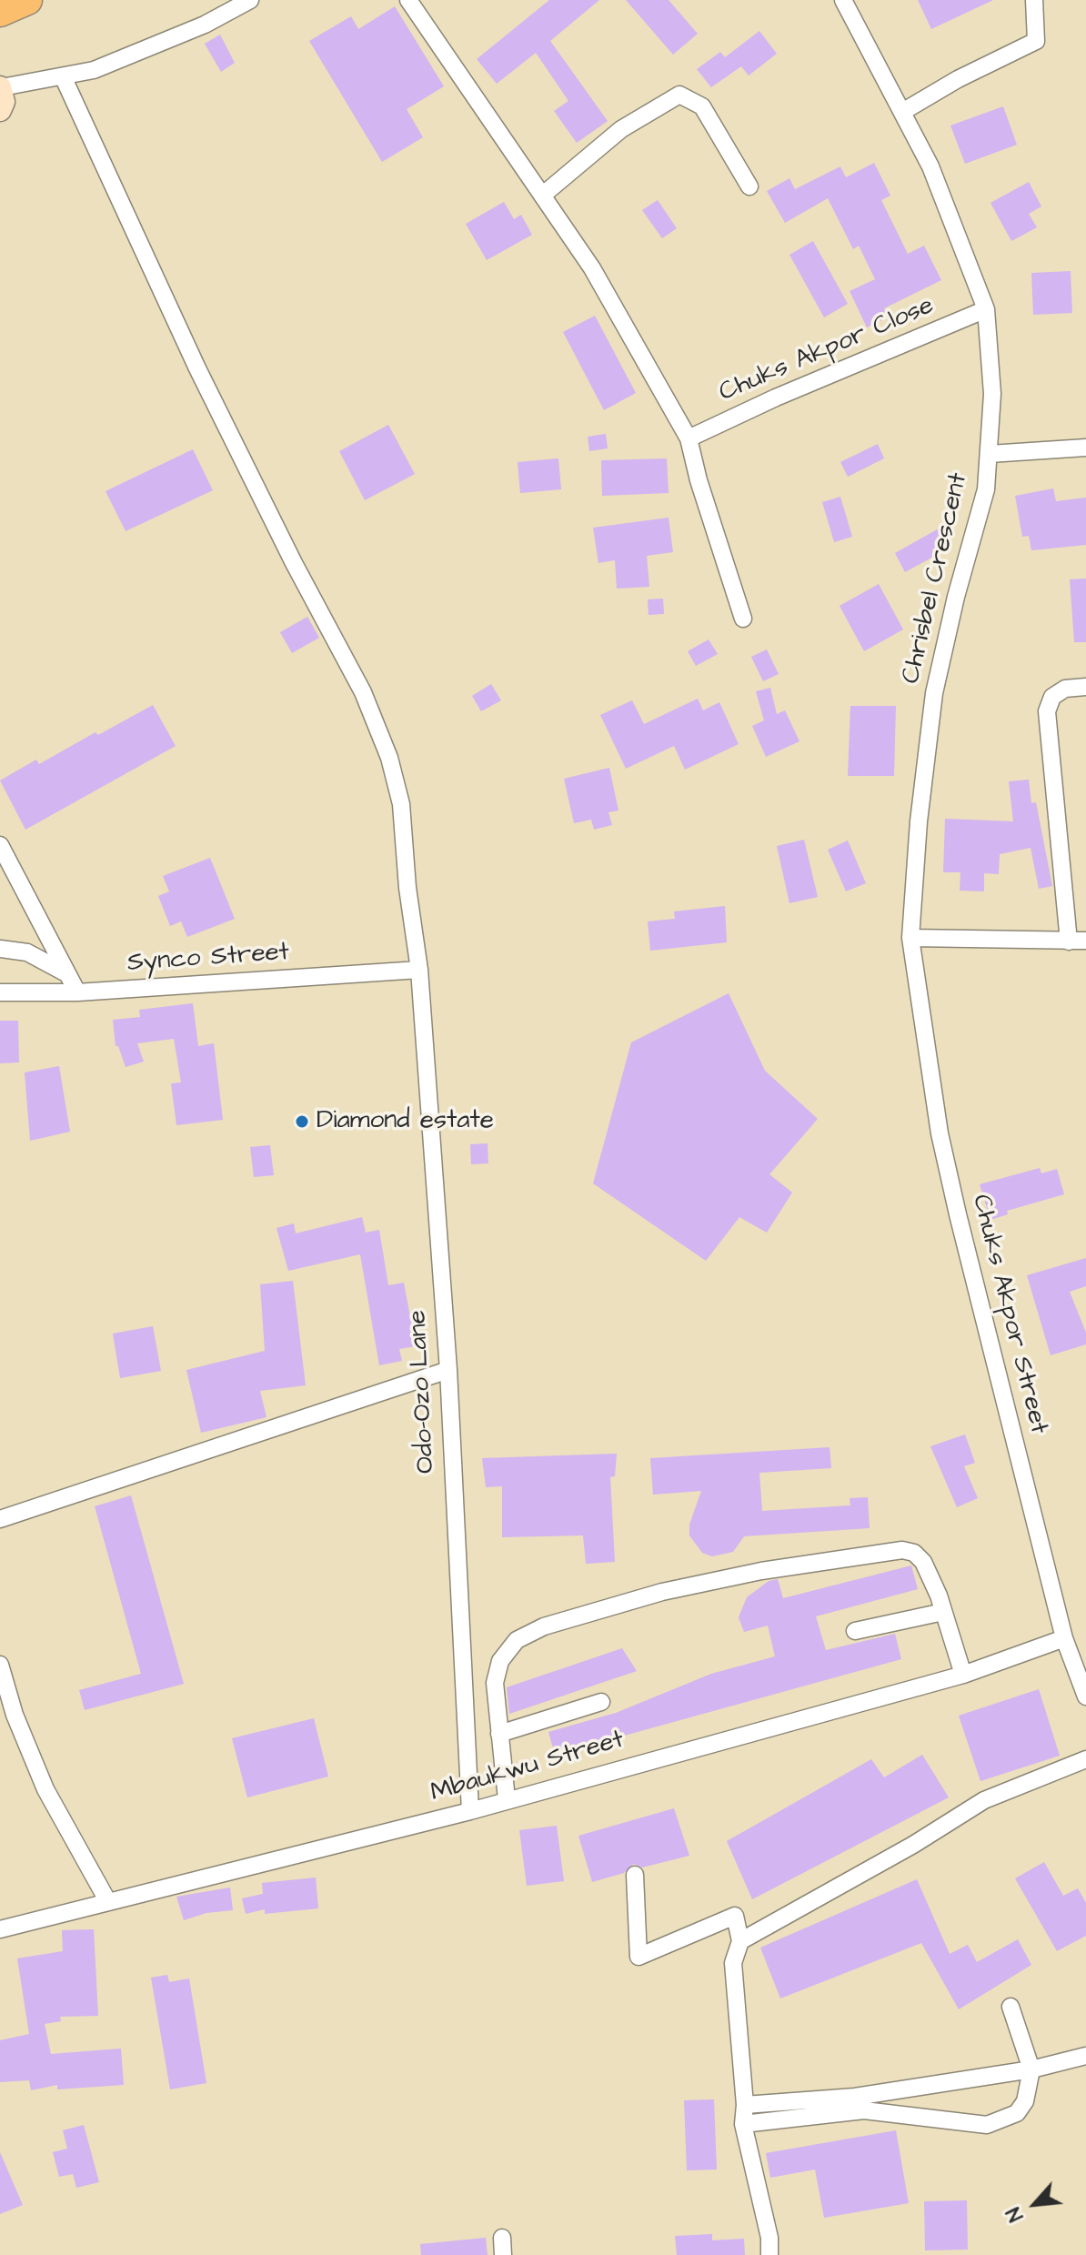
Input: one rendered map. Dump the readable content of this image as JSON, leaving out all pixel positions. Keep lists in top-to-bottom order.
{
  "streets": {
    "street": [
      "Chuks Akpor Close",
      "Chrisbel Crescent",
      "Synco Street",
      "Chuks Akpor Street",
      "Odo-Ozo Lane",
      "Mbaukwu Street"
    ]
  },
  "crossings": [
    ["Chuks Akpor Close", "Chrisbel Crescent"],
    ["Chrisbel Crescent", "Chuks Akpor Street"],
    ["Synco Street", "Odo-Ozo Lane"],
    ["Chuks Akpor Street", "Mbaukwu Street"],
    ["Odo-Ozo Lane", "Mbaukwu Street"]
  ],
  "places": ["Diamond estate"],
  "north": "bottom left"
}
